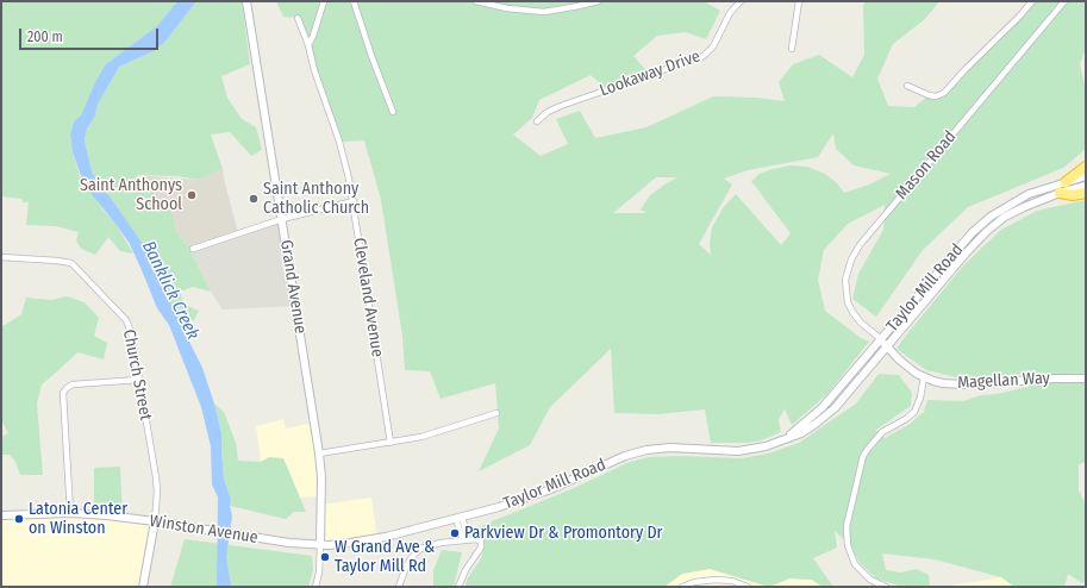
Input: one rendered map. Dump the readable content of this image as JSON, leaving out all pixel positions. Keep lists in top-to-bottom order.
{
  "streets": {
    "main road": [
      "Grand Avenue",
      "Taylor Mill Road",
      "Magellan Way",
      "Winston Avenue"
    ],
    "street": [
      "Lookaway Drive",
      "Mason Road",
      "Cleveland Avenue",
      "Church Street"
    ]
  },
  "crossings": [
    ["Mason Road", "Taylor Mill Road"],
    ["Mason Road", "Magellan Way"],
    ["Grand Avenue", "Taylor Mill Road"],
    ["Grand Avenue", "Winston Avenue"],
    ["Taylor Mill Road", "Magellan Way"],
    ["Taylor Mill Road", "Winston Avenue"],
    ["Church Street", "Winston Avenue"]
  ],
  "water": ["Banklick Creek"],
  "places": [
    "Saint Anthonys School",
    "Saint Anthony Catholic Church",
    "Latonia Center on Winston",
    "Parkview Dr & Promontory Dr",
    "W Grand Ave & Taylor Mill Rd"
  ],
  "scale_bar": "200 m"
}
